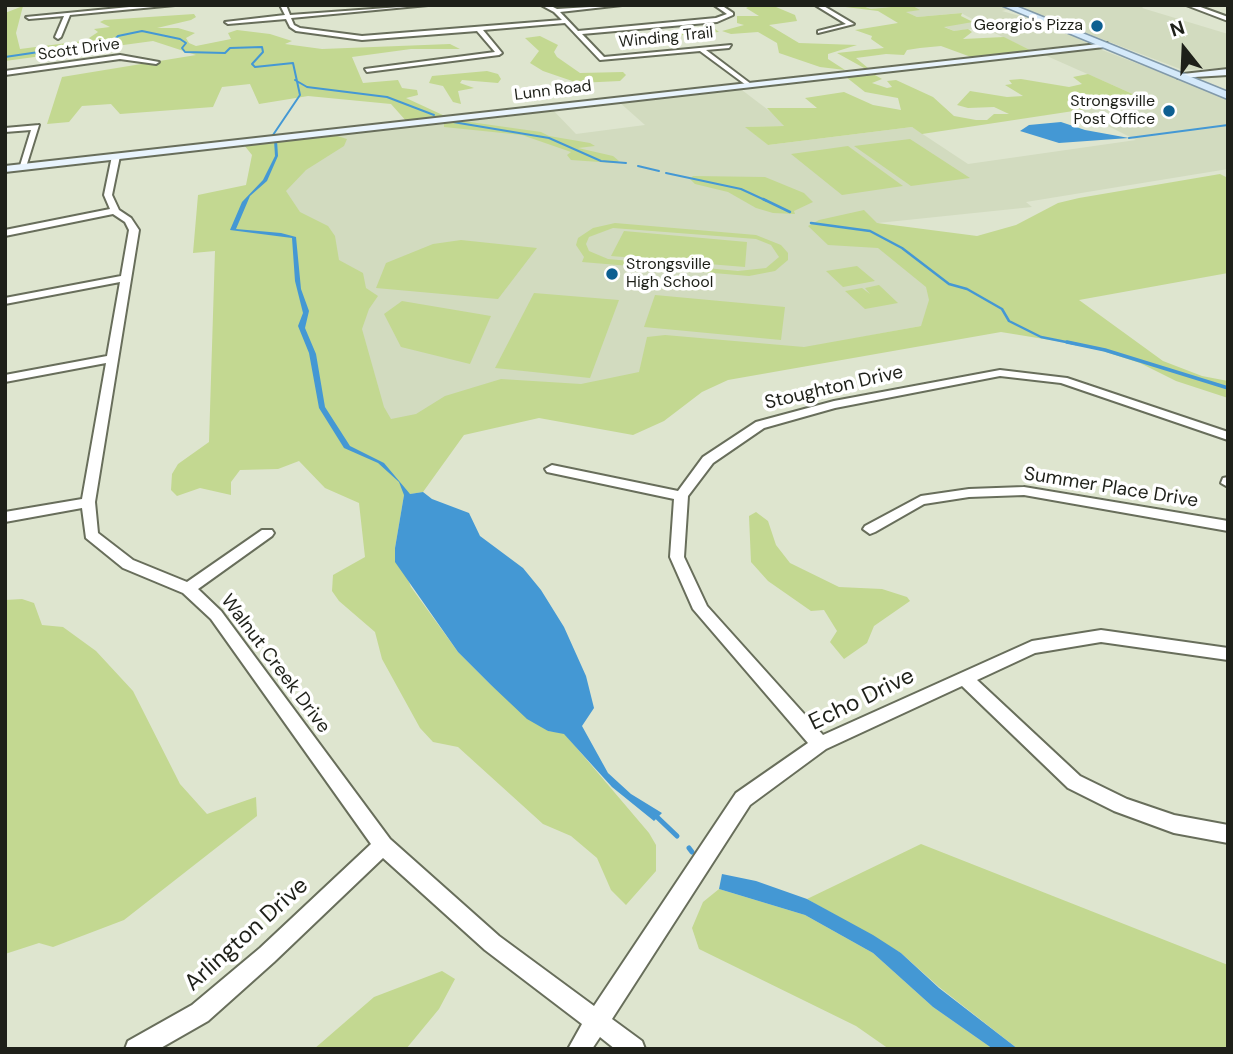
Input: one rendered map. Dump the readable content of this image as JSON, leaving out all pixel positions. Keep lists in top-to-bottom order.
{
  "streets": {
    "street": [
      "Winding Trail",
      "Scott Drive",
      "Lunn Road",
      "Stoughton Drive",
      "Summer Place Drive",
      "Walnut Creek Drive",
      "Echo Drive",
      "Arlington Drive"
    ]
  },
  "crossings": [
    ["Lunn Road", "Walnut Creek Drive"],
    ["Walnut Creek Drive", "Echo Drive"],
    ["Walnut Creek Drive", "Arlington Drive"]
  ],
  "places": ["Georgio's Pizza", "Strongsville Post Office", "Strongsville High School"],
  "north": "top"
}
